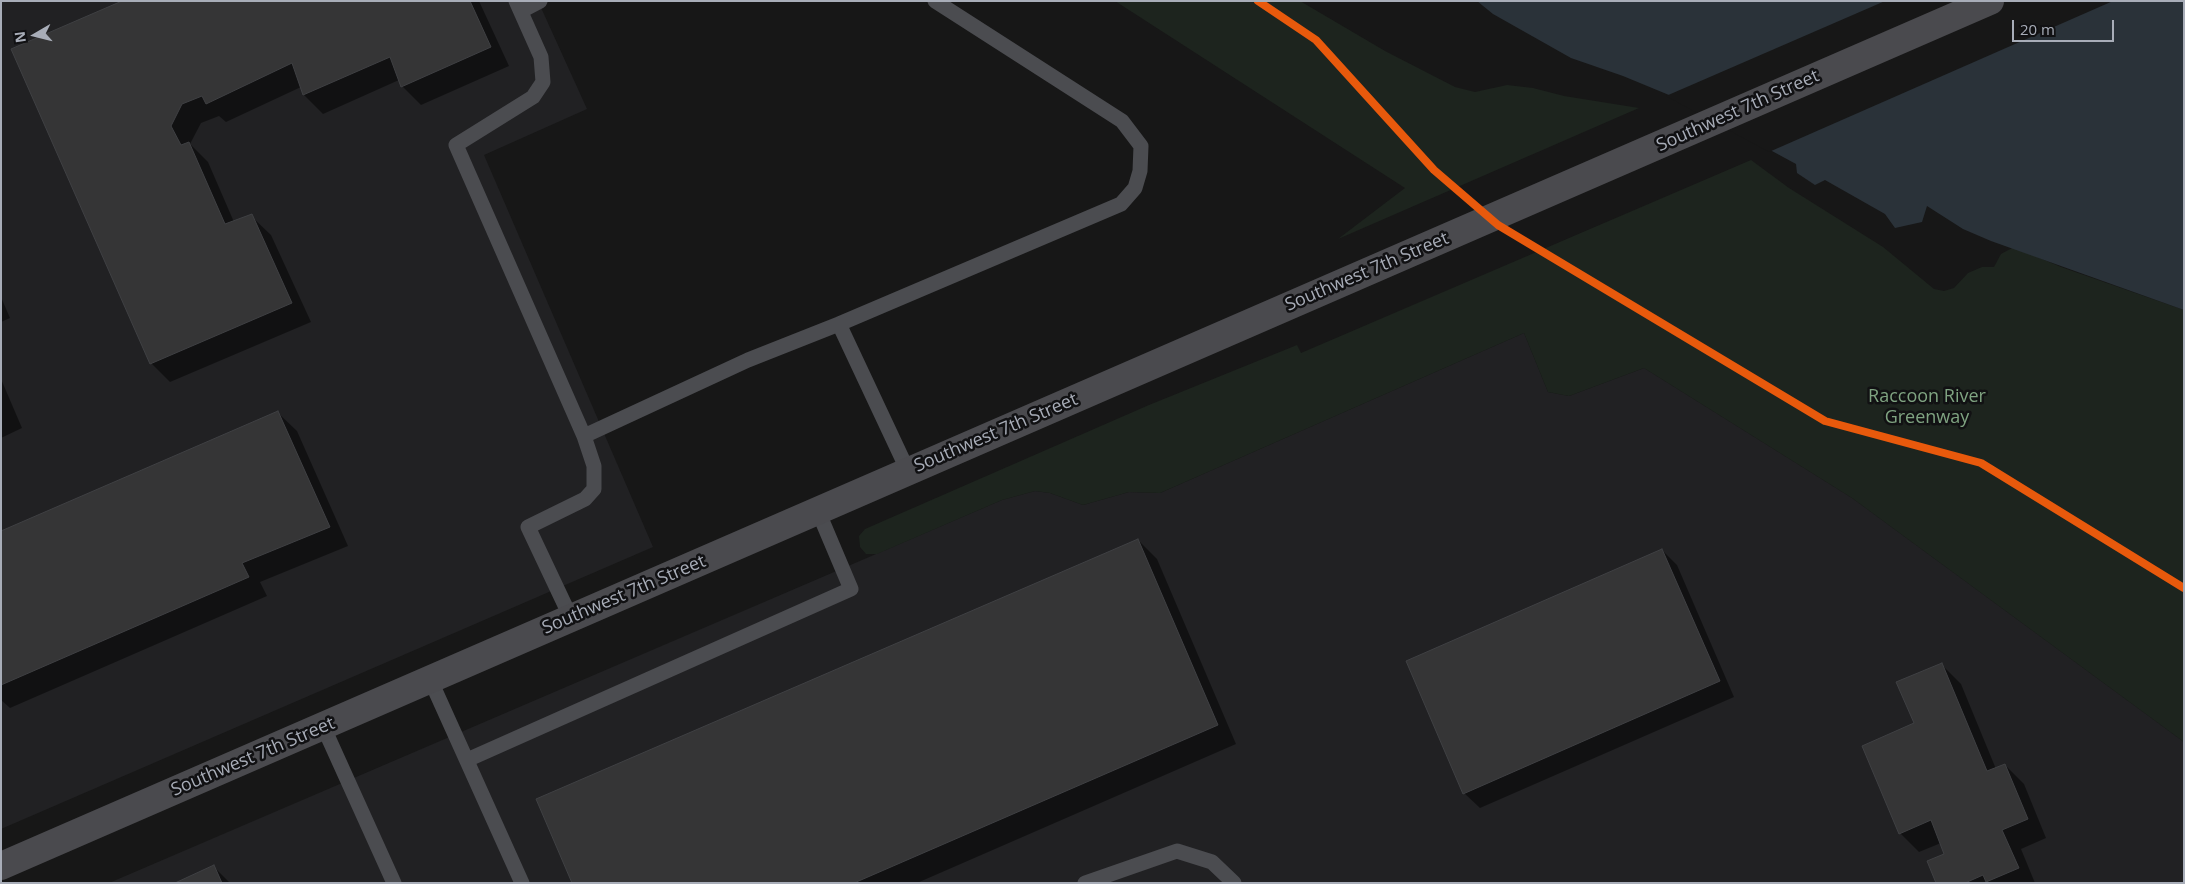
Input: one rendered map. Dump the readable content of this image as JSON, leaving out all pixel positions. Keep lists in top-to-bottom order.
{
  "streets": {
    "main road": ["Southwest 7th Street"]
  },
  "parks": ["Raccoon River Greenway"],
  "scale_bar": "20 m",
  "north": "left"
}
